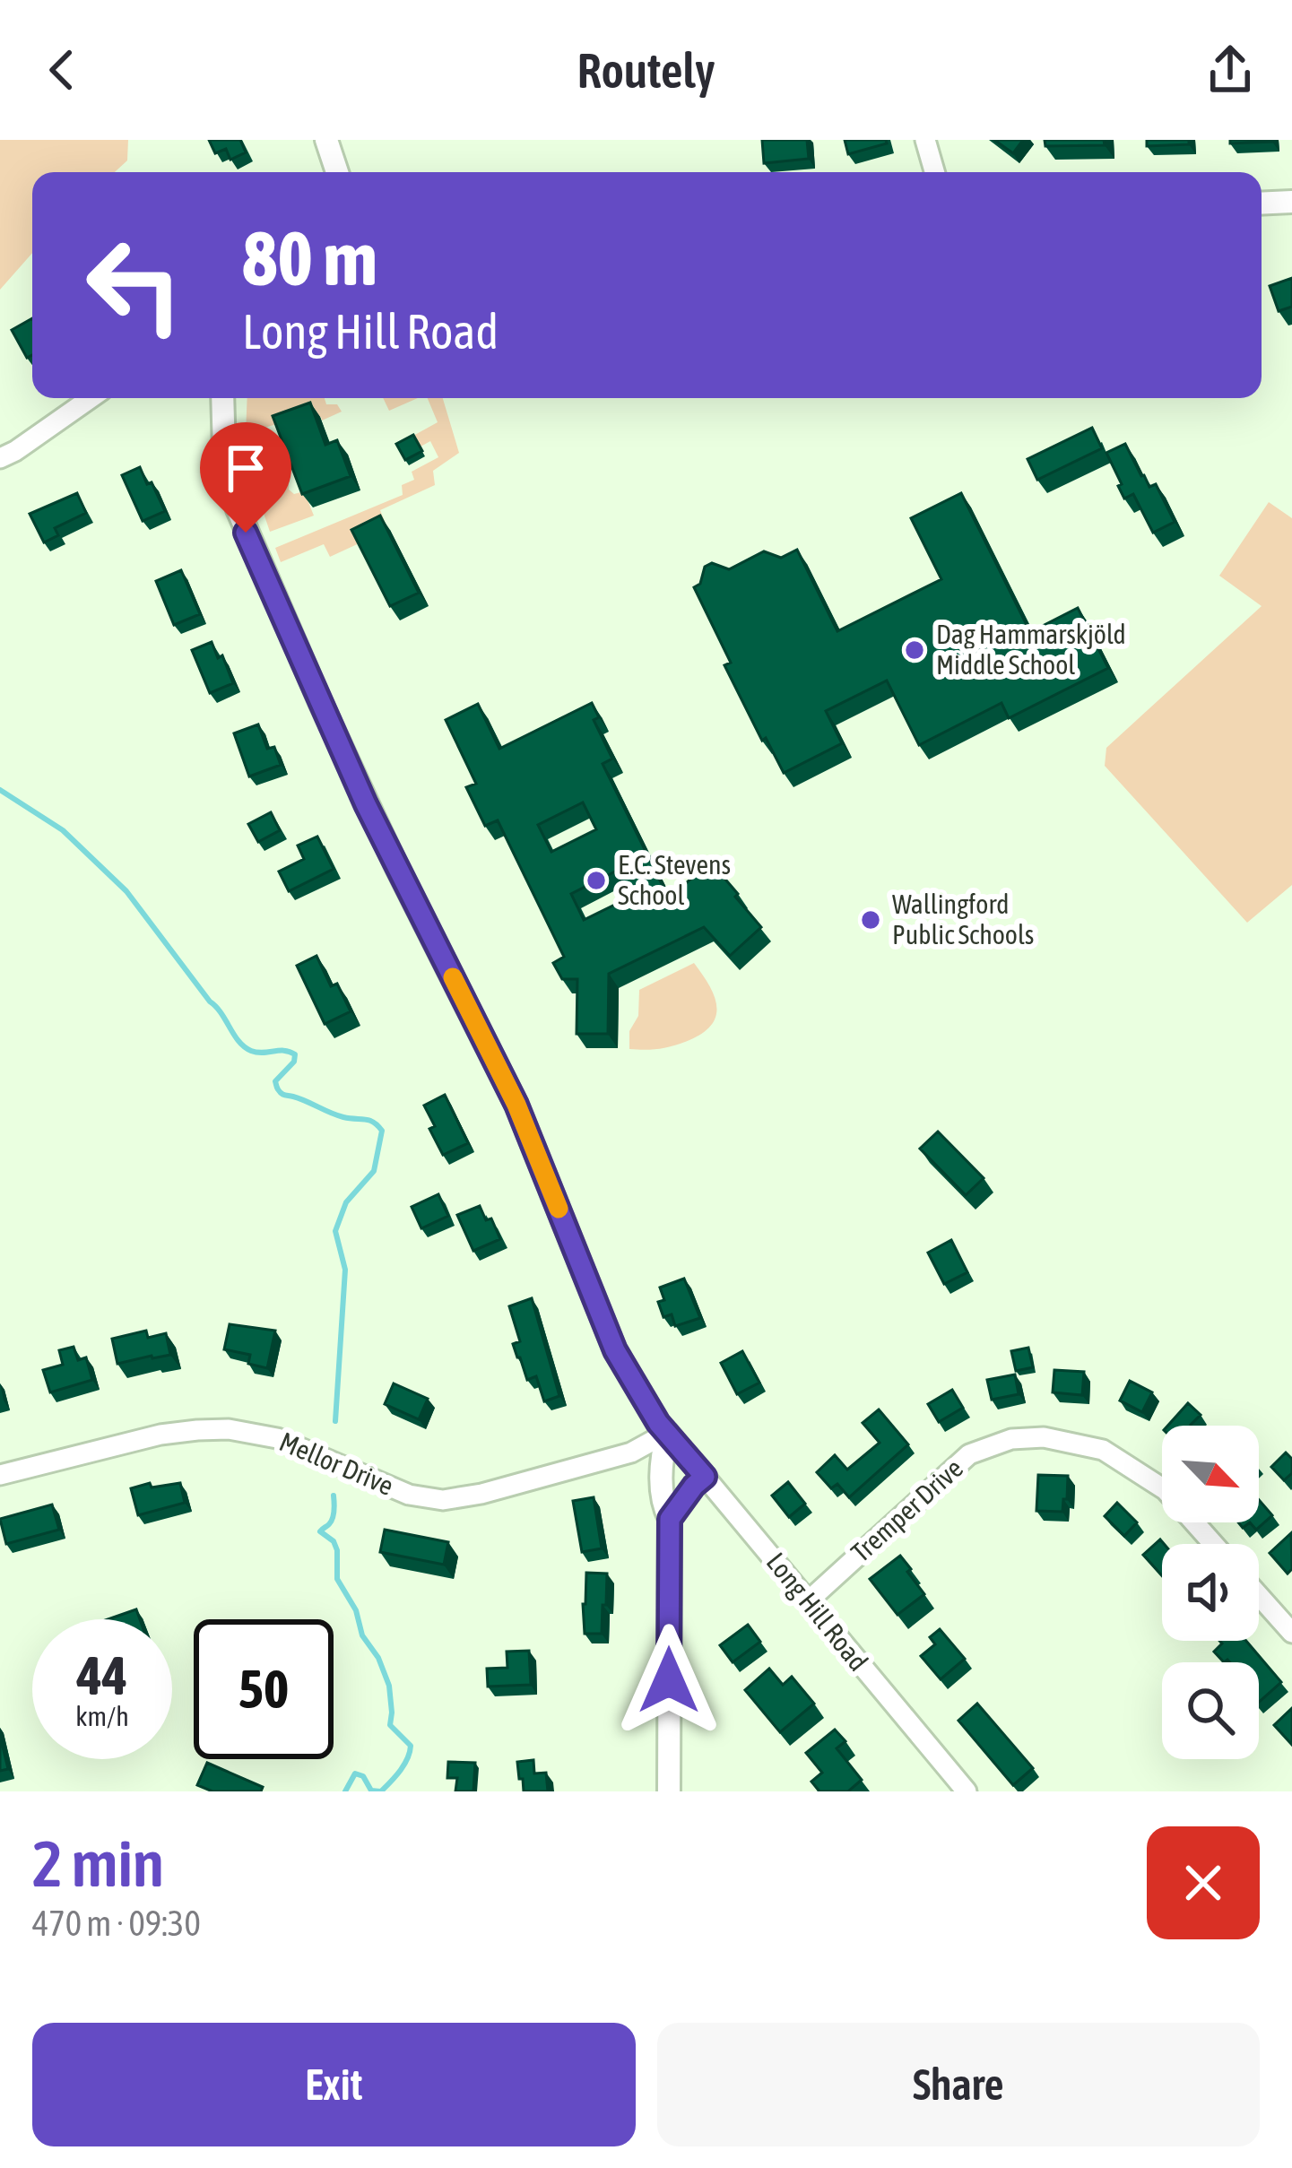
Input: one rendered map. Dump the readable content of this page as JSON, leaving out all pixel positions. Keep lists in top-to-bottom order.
{
  "streets": {
    "main road": ["Long Hill Road"],
    "street": ["Mellor Drive", "Tremper Drive"]
  },
  "crossings": [
    ["Mellor Drive", "Long Hill Road"],
    ["Tremper Drive", "Long Hill Road"]
  ],
  "places": ["Dag Hammarskjöld Middle School", "E.C. Stevens School", "Wallingford Public Schools"],
  "north": "bottom right",
  "page": {
    "header": "Routely",
    "turn": ["80 m", "Long Hill Road"],
    "speed": "44 km/h",
    "limit": "50",
    "heading": ["2 min", "470 m · 09:30"],
    "buttons": ["Exit", "Share"]
  }
}
